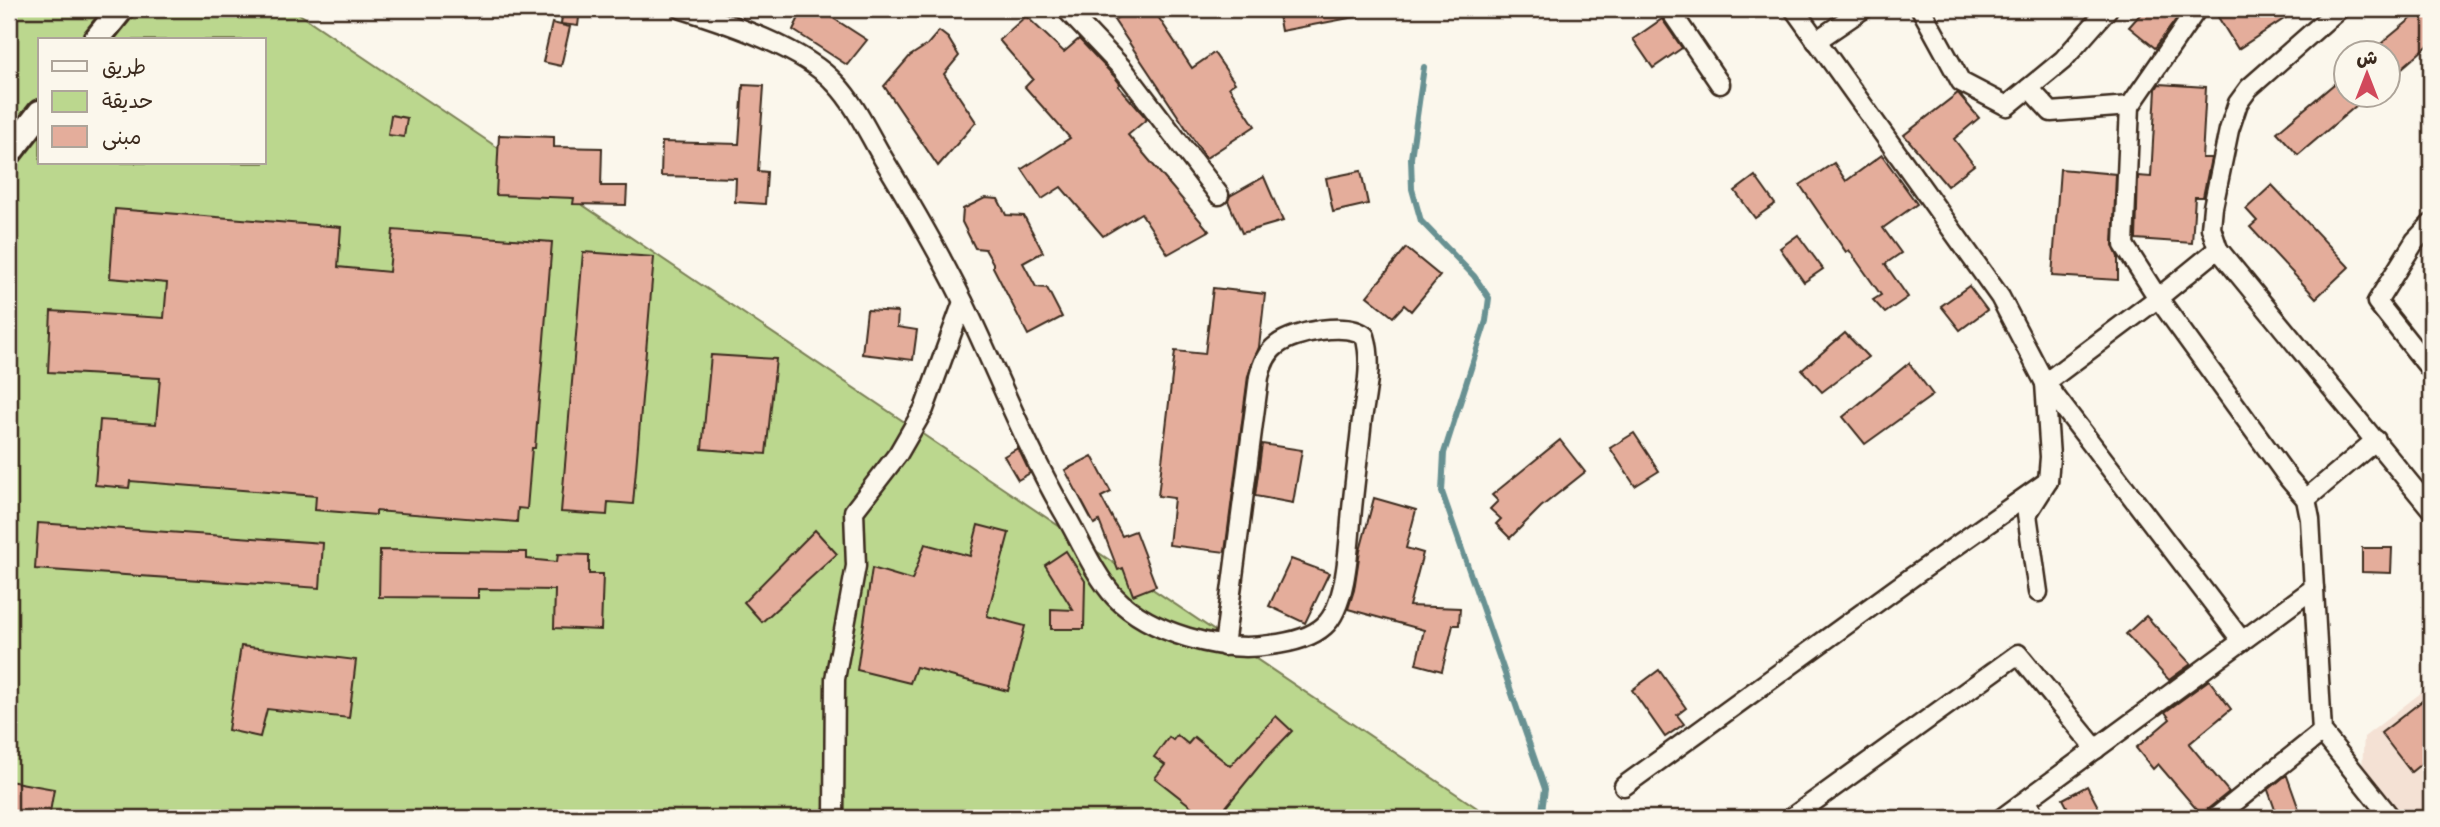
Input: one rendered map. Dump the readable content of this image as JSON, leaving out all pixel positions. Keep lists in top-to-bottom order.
{
  "legend": ["طريق", "حديقة", "مبنى"],
  "north": "top"
}
